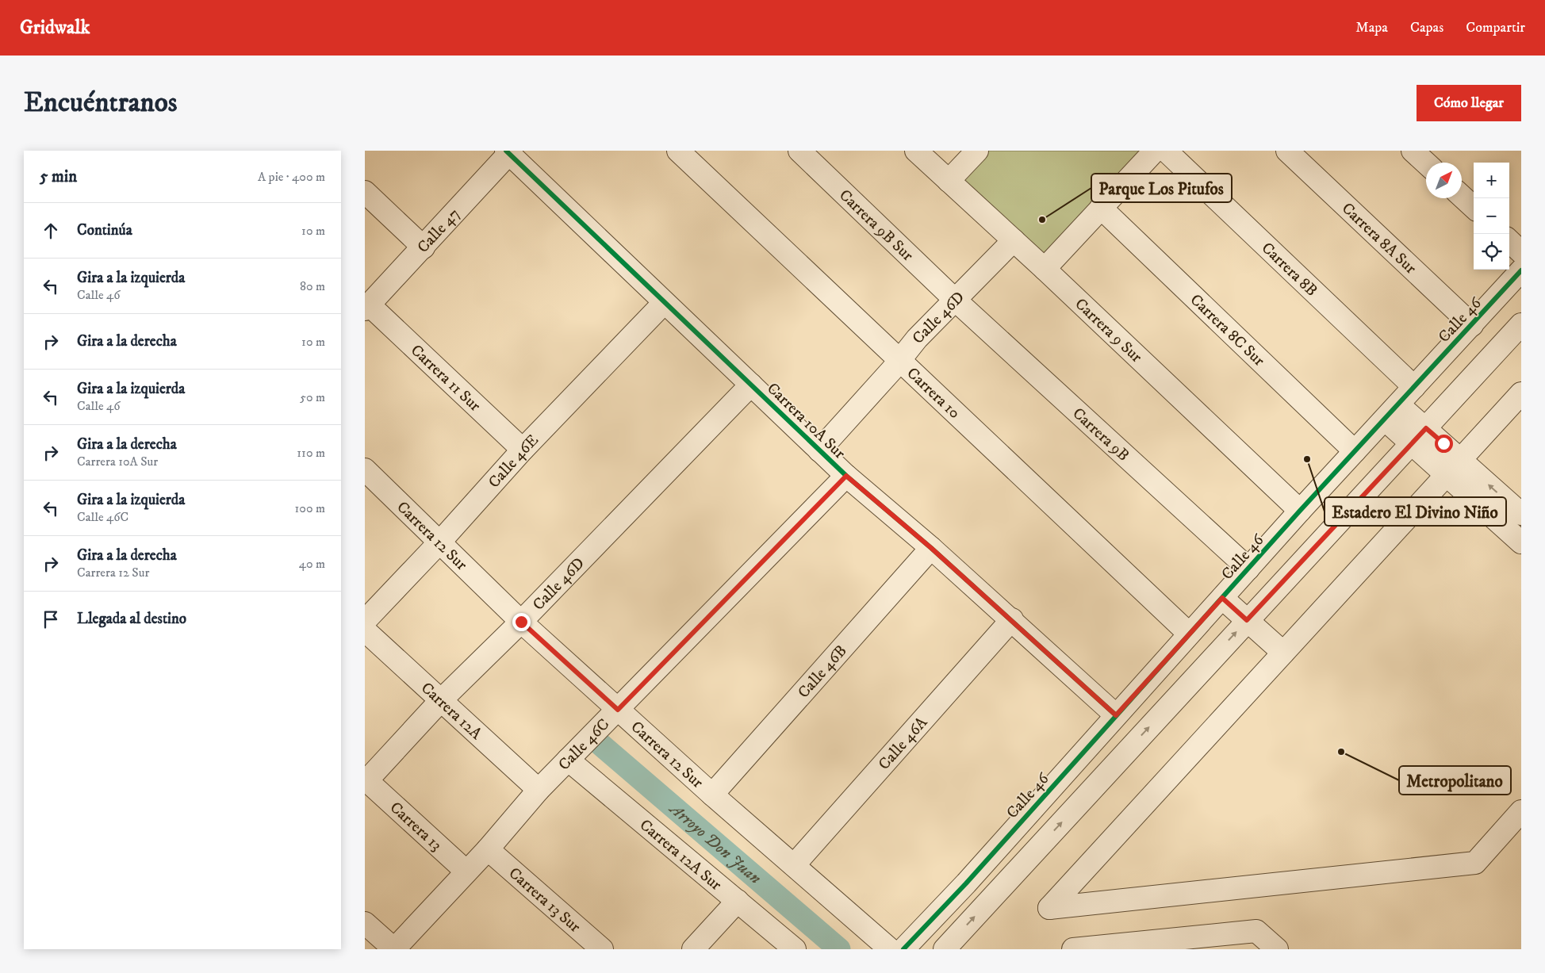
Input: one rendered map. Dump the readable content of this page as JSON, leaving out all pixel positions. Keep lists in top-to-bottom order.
{
  "streets": {
    "street": [
      "Carrera 9B Sur",
      "Calle 47",
      "Carrera 8A Sur",
      "Carrera 8B",
      "Calle 46D",
      "Calle 46",
      "Carrera 9 Sur",
      "Carrera 8C Sur",
      "Carrera 11 Sur",
      "Carrera 10",
      "Carrera 10A Sur",
      "Carrera 9B",
      "Calle 46E",
      "Carrera 12 Sur",
      "Calle 46B",
      "Carrera 12A",
      "Calle 46A",
      "Calle 46C",
      "Carrera 13",
      "Carrera 12A Sur",
      "Carrera 13 Sur"
    ]
  },
  "crossings": [
    ["Carrera 9B Sur", "Calle 46D"],
    ["Carrera 9B Sur", "Carrera 9B"],
    ["Calle 47", "Carrera 11 Sur"],
    ["Calle 47", "Carrera 10A Sur"],
    ["Carrera 8A Sur", "Calle 46"],
    ["Carrera 8B", "Calle 46"],
    ["Calle 46D", "Carrera 9 Sur"],
    ["Calle 46D", "Carrera 10"],
    ["Calle 46D", "Carrera 10A Sur"],
    ["Calle 46D", "Carrera 9B"],
    ["Calle 46D", "Carrera 12 Sur"],
    ["Calle 46D", "Carrera 12A"],
    ["Calle 46D", "Carrera 13"],
    ["Calle 46", "Carrera 9 Sur"],
    ["Calle 46", "Carrera 8C Sur"],
    ["Calle 46", "Carrera 10"],
    ["Calle 46", "Carrera 10A Sur"],
    ["Calle 46", "Carrera 9B"],
    ["Calle 46", "Carrera 12 Sur"],
    ["Carrera 11 Sur", "Calle 46E"],
    ["Carrera 10A Sur", "Calle 46E"],
    ["Carrera 10A Sur", "Calle 46B"],
    ["Carrera 10A Sur", "Calle 46A"],
    ["Carrera 10A Sur", "Calle 46C"],
    ["Calle 46E", "Carrera 12 Sur"],
    ["Carrera 12 Sur", "Calle 46B"],
    ["Carrera 12 Sur", "Calle 46A"],
    ["Carrera 12 Sur", "Calle 46C"],
    ["Carrera 12A", "Calle 46C"],
    ["Calle 46C", "Carrera 13"],
    ["Calle 46C", "Carrera 12A Sur"],
    ["Calle 46C", "Carrera 13 Sur"]
  ],
  "water": ["Arroyo Don Juan"],
  "places": ["Parque Los Pitufos", "Estadero El Divino Niño", "Metropolitano"],
  "north": "top right",
  "page": {
    "header": "Gridwalk",
    "nav": ["Mapa", "Capas", "Compartir"],
    "buttons": "Cómo llegar",
    "title": "Encuéntranos",
    "heading": ["5 min", "A pie · 400 m"],
    "map_buttons": ["+", "−"],
    "list": [
      ["Continúa", "10 m"],
      ["Gira a la izquierda", "Calle 46", "80 m"],
      ["Gira a la derecha", "10 m"],
      ["Gira a la izquierda", "Calle 46", "50 m"],
      ["Gira a la derecha", "Carrera 10A Sur", "110 m"],
      ["Gira a la izquierda", "Calle 46C", "100 m"],
      ["Gira a la derecha", "Carrera 12 Sur", "40 m"],
      "Llegada al destino"
    ]
  }
}
